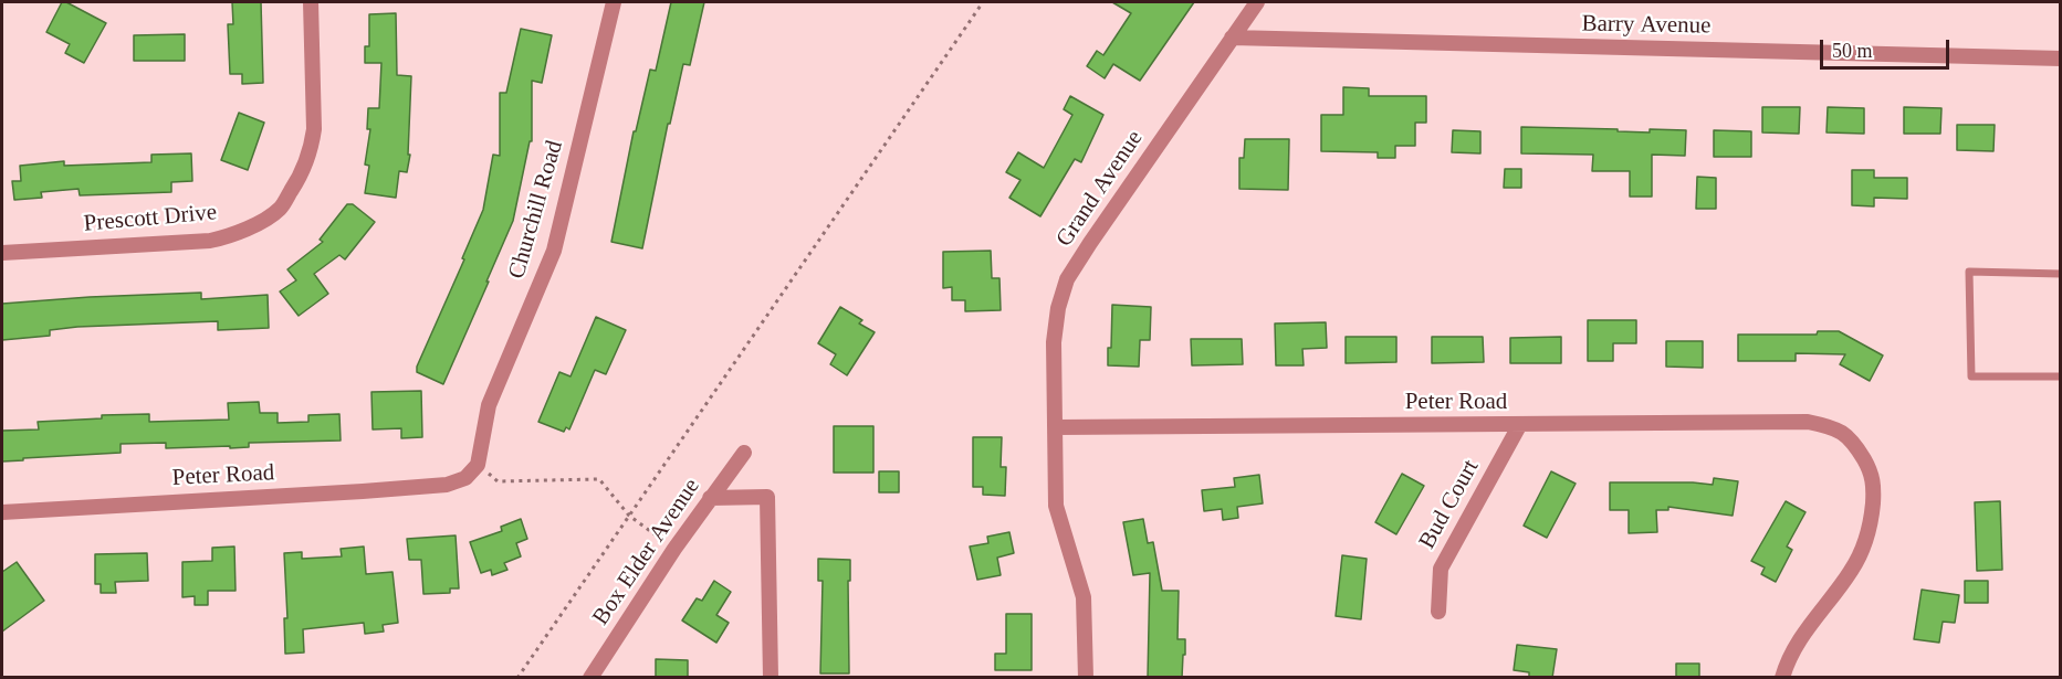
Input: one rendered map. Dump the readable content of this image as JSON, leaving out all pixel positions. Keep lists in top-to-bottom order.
{
  "streets": {
    "street": [
      "Barry Avenue",
      "Grand Avenue",
      "Churchill Road",
      "Prescott Drive",
      "Peter Road",
      "Bud Court",
      "Box Elder Avenue"
    ]
  },
  "crossings": [
    ["Barry Avenue", "Grand Avenue"],
    ["Grand Avenue", "Peter Road"],
    ["Churchill Road", "Peter Road"],
    ["Peter Road", "Bud Court"]
  ],
  "scale_bar": "50 m"
}
